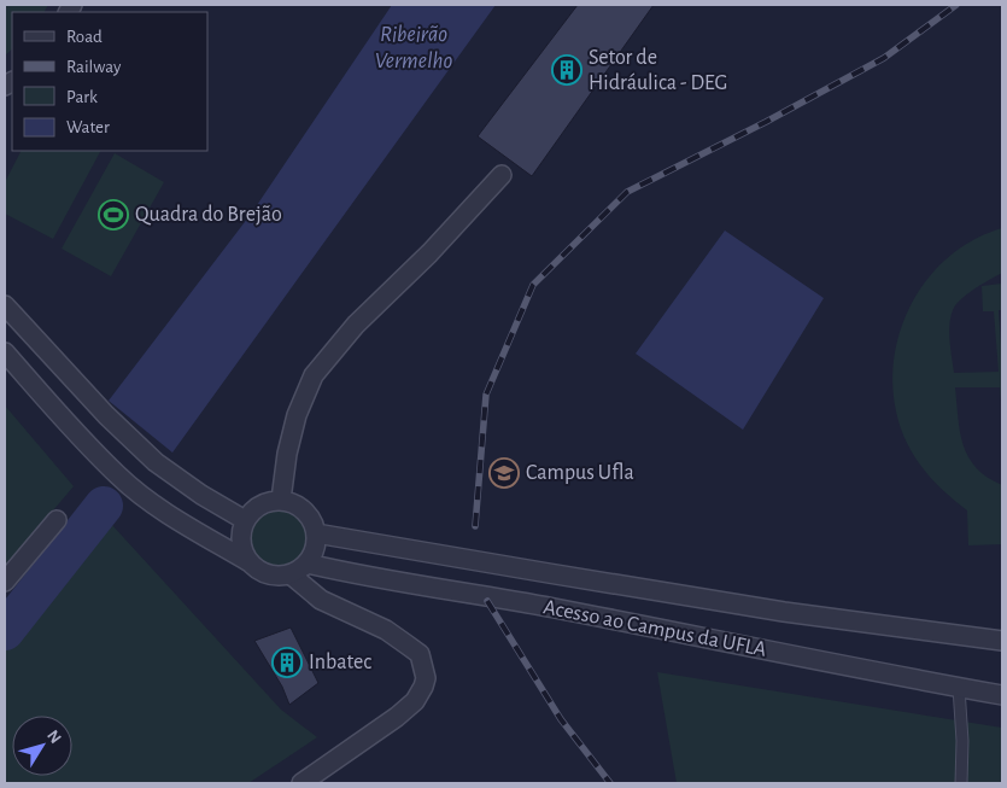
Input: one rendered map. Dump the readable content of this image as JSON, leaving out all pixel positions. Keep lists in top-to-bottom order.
{
  "streets": {
    "street": ["Acesso ao Campus da UFLA"]
  },
  "water": ["Ribeirão Vermelho"],
  "places": {
    "building": ["Setor de Hidráulica - DEG", "Inbatec"],
    "sports": ["Quadra do Brejão"],
    "school or university": ["Campus Ufla"]
  },
  "legend": [
    "Road",
    "Railway",
    "Park",
    "Water"
  ],
  "north": "top right"
}
